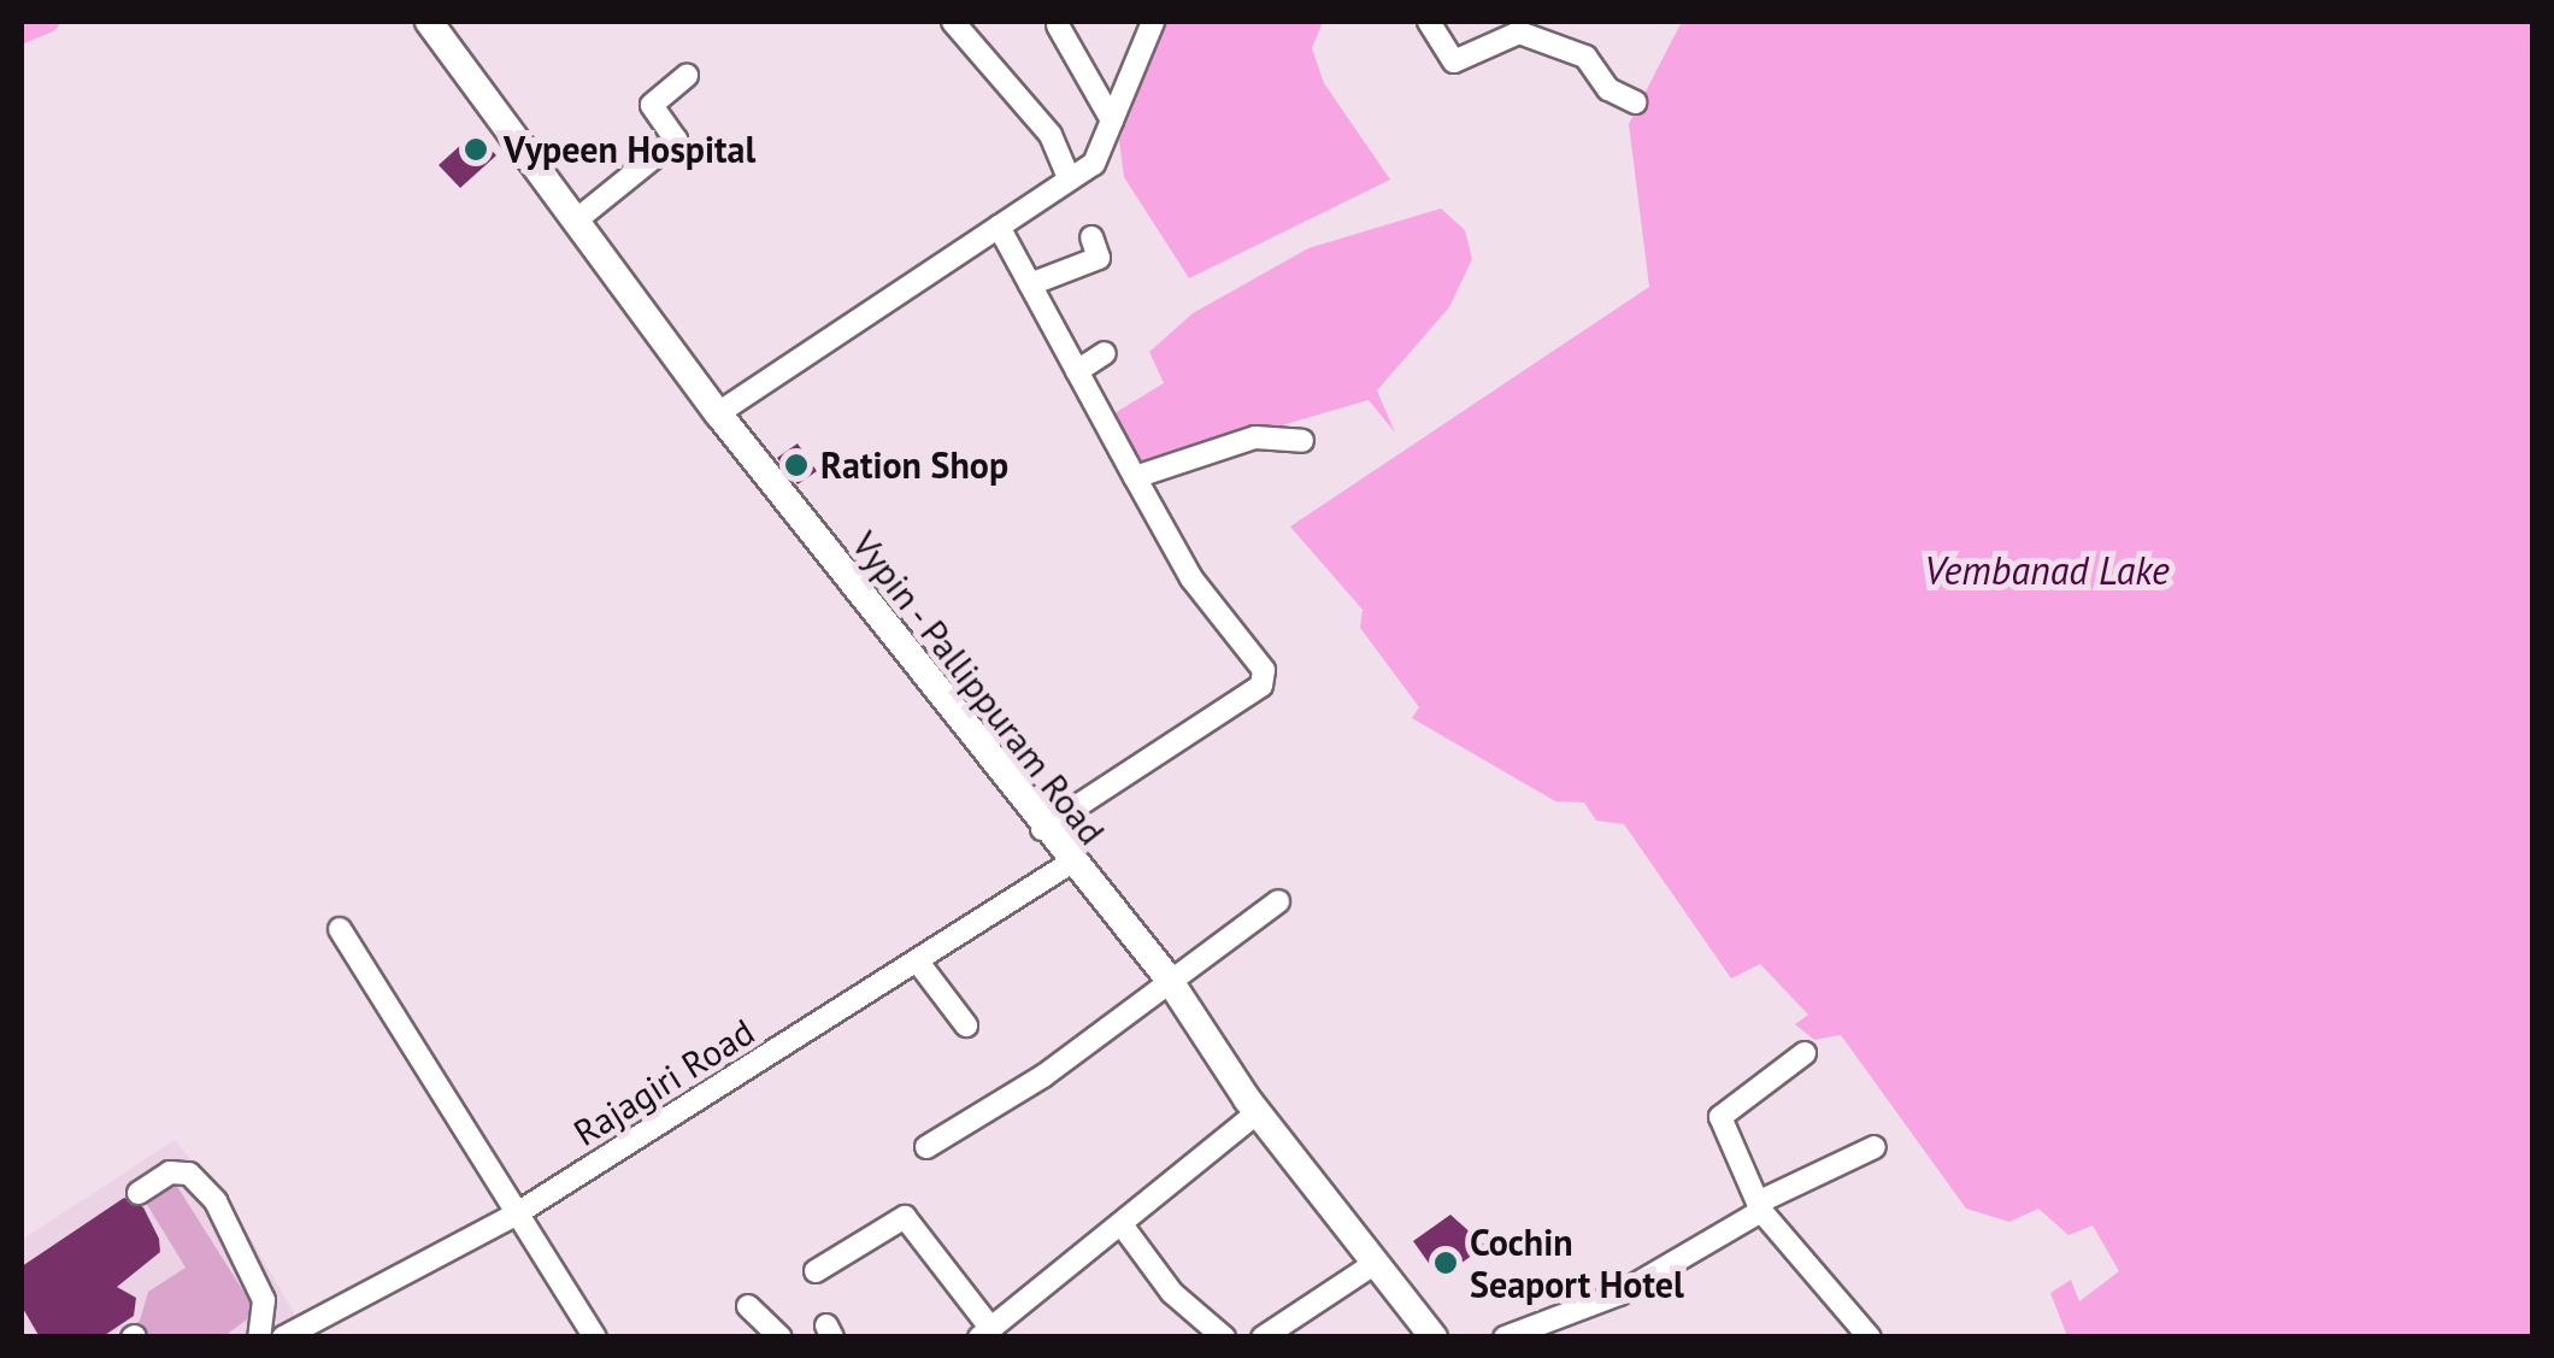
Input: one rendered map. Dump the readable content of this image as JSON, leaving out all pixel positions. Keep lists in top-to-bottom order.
{
  "streets": {
    "main road": ["Vypin - Pallippuram Road"],
    "street": ["Rajagiri Road"]
  },
  "crossings": [
    ["Vypin - Pallippuram Road", "Rajagiri Road"]
  ],
  "water": ["Vembanad Lake"],
  "places": ["Vypeen Hospital", "Ration Shop", "Cochin Seaport Hotel"]
}
